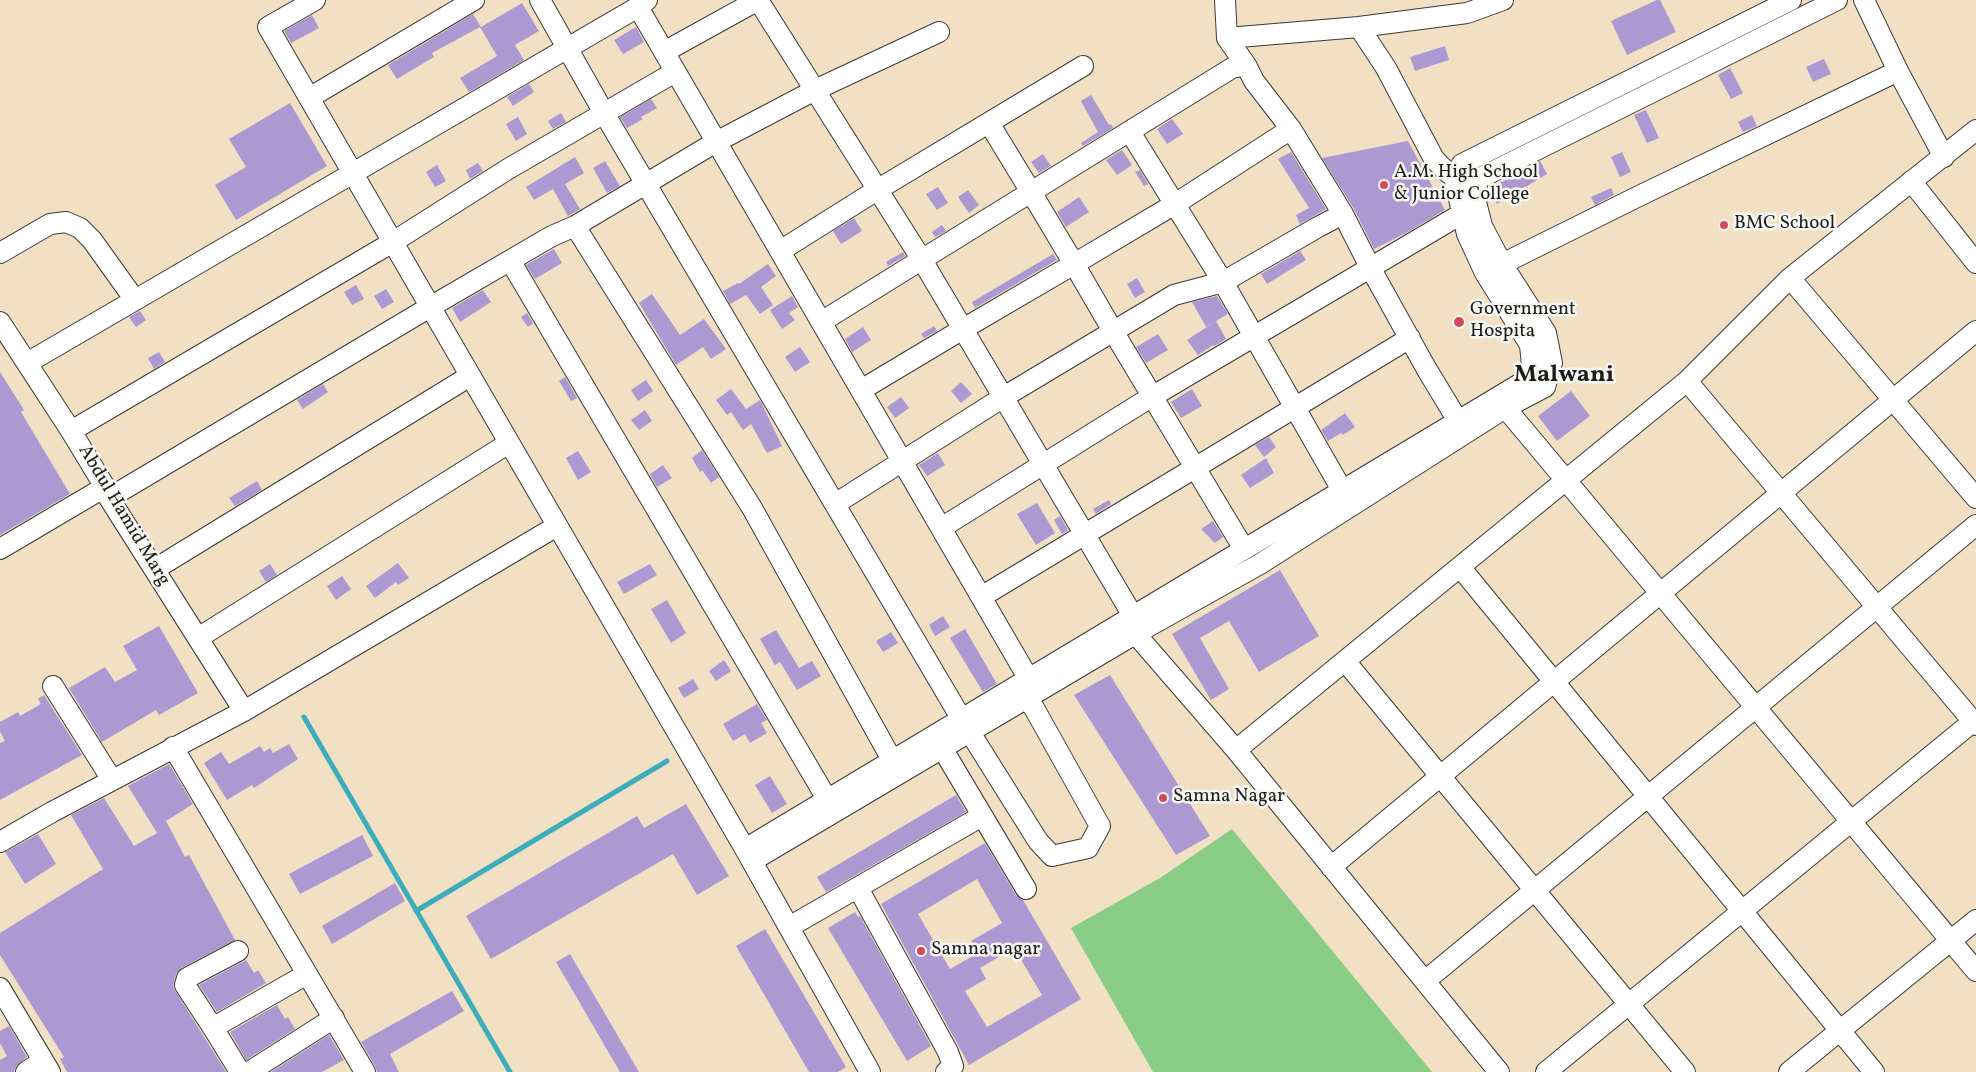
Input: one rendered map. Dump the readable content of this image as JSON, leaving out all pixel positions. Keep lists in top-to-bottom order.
{
  "streets": {
    "street": ["Abdul Hamid Marg"]
  },
  "districts": ["Malwani"],
  "places": [
    "A.M. High School & Junior College",
    "BMC School",
    "Government Hospita",
    "Samna Nagar",
    "Samna nagar"
  ]
}
